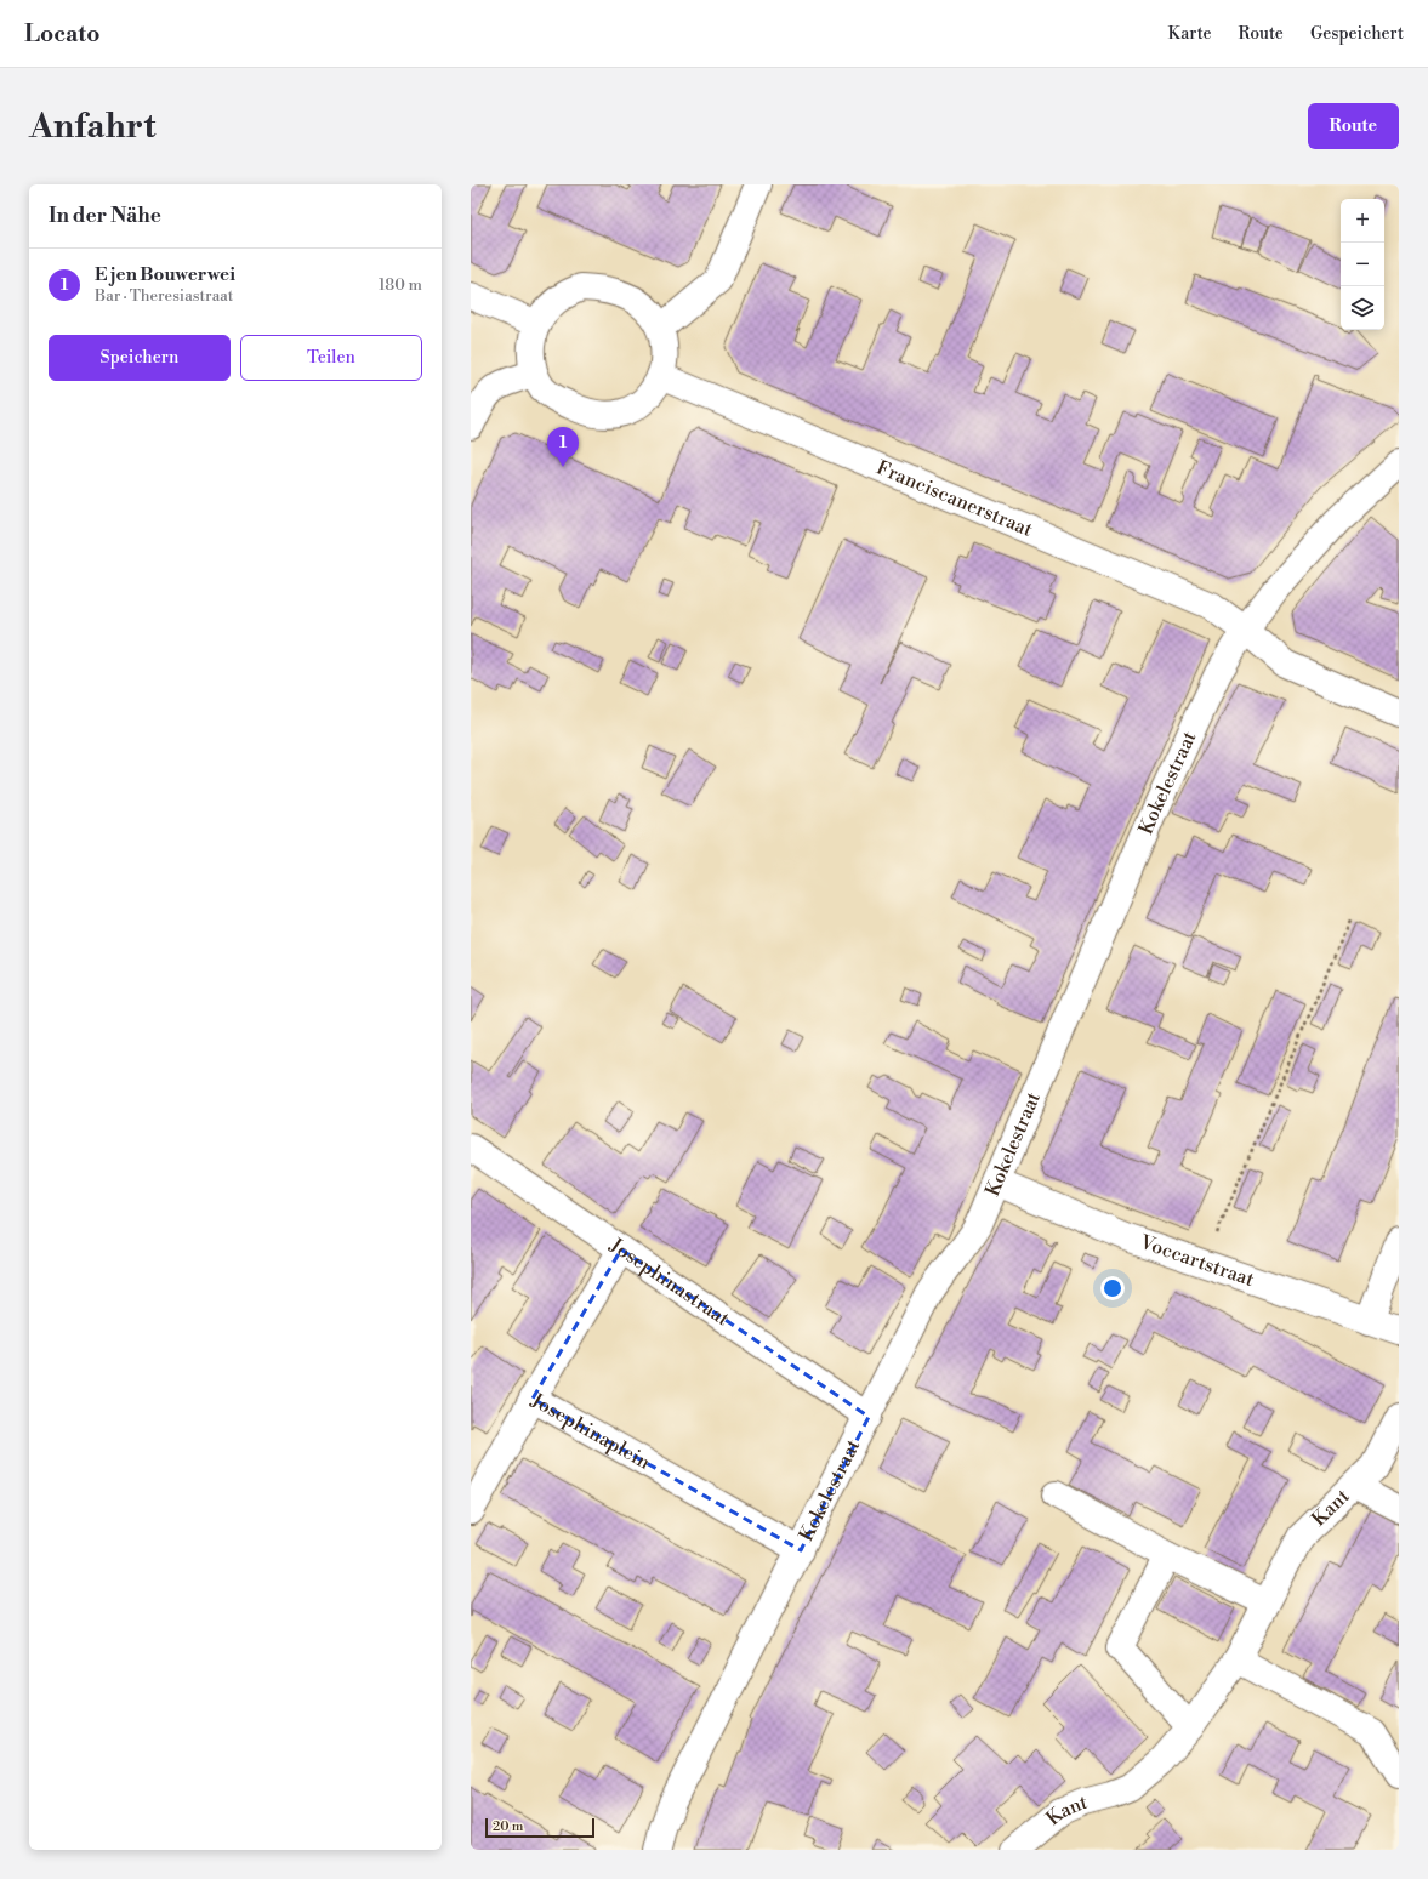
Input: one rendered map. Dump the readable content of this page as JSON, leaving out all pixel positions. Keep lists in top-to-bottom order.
{
  "streets": {
    "street": [
      "Franciscanerstraat",
      "Kokelestraat",
      "Voccartstraat",
      "Josephinastraat",
      "Josephinaplein",
      "Kant"
    ]
  },
  "crossings": [
    ["Franciscanerstraat", "Kokelestraat"],
    ["Kokelestraat", "Voccartstraat"],
    ["Kokelestraat", "Josephinastraat"],
    ["Kokelestraat", "Josephinaplein"],
    ["Josephinastraat", "Josephinaplein"]
  ],
  "scale_bar": "20 m",
  "page": {
    "header": "Locato",
    "nav": ["Karte", "Route", "Gespeichert"],
    "buttons": [
      "Route",
      ["Speichern", "Teilen"]
    ],
    "title": "Anfahrt",
    "heading": "In der Nähe",
    "map_buttons": ["+", "−"],
    "list": [
      {
        "mark": "1",
        "name": "E jen Bouwerwei",
        "note": "Bar · Theresiastraat",
        "value": "180 m"
      }
    ],
    "pins": "1",
    "scale": "20 m"
  }
}
